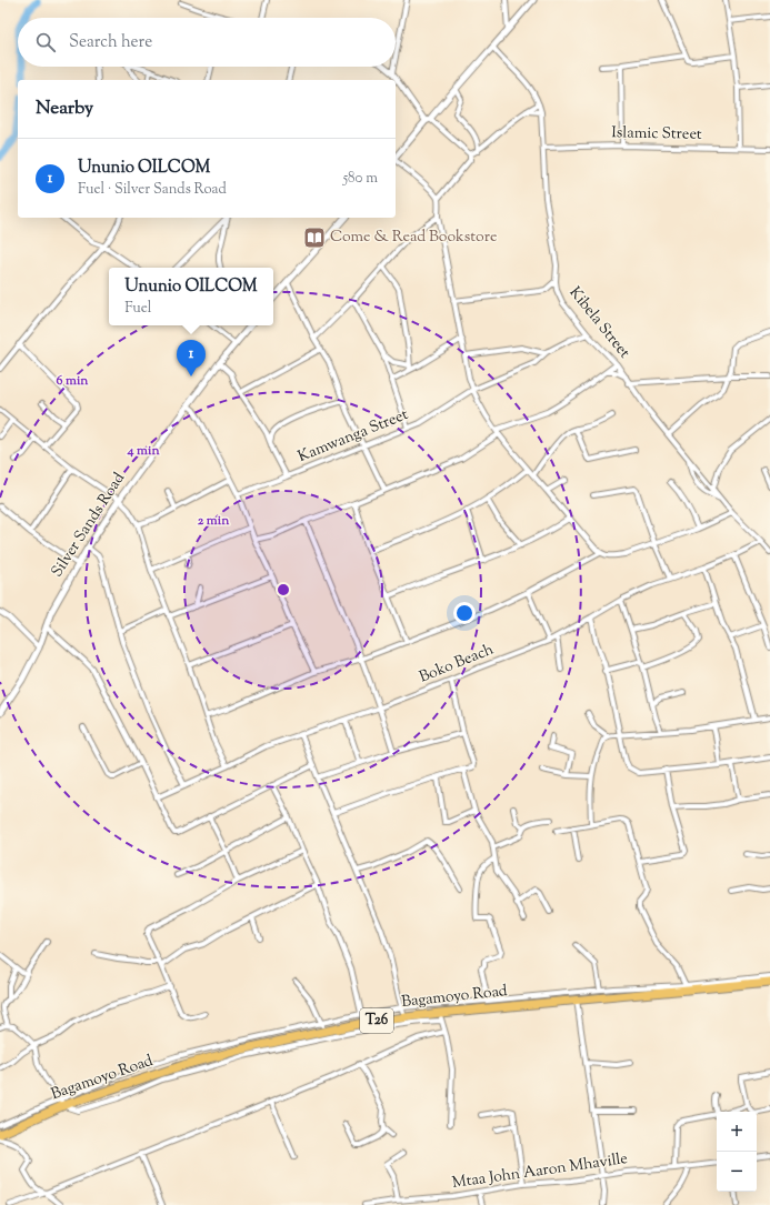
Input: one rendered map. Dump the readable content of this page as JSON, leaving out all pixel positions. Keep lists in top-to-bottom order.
{
  "streets": {
    "highway": ["Bagamoyo Road", "T26"],
    "street": [
      "Islamic Street",
      "Kibela Street",
      "Kamwanga Street",
      "Silver Sands Road",
      "Boko Beach",
      "Mtaa John Aaron Mhaville"
    ]
  },
  "crossings": [
    ["Islamic Street", "Kibela Street"],
    ["Kibela Street", "Kamwanga Street"],
    ["Kibela Street", "Boko Beach"]
  ],
  "places": {
    "library": ["Come & Read Bookstore"]
  },
  "page": {
    "search": "Search here",
    "heading": "Nearby",
    "list": [
      {
        "mark": "1",
        "name": "Ununio OILCOM",
        "note": "Fuel · Silver Sands Road",
        "value": "580 m"
      }
    ],
    "popup": ["Ununio OILCOM", "Fuel"],
    "pins": "1",
    "map_buttons": ["+", "−"]
  },
  "rings": ["6 min", "4 min", "2 min"]
}
